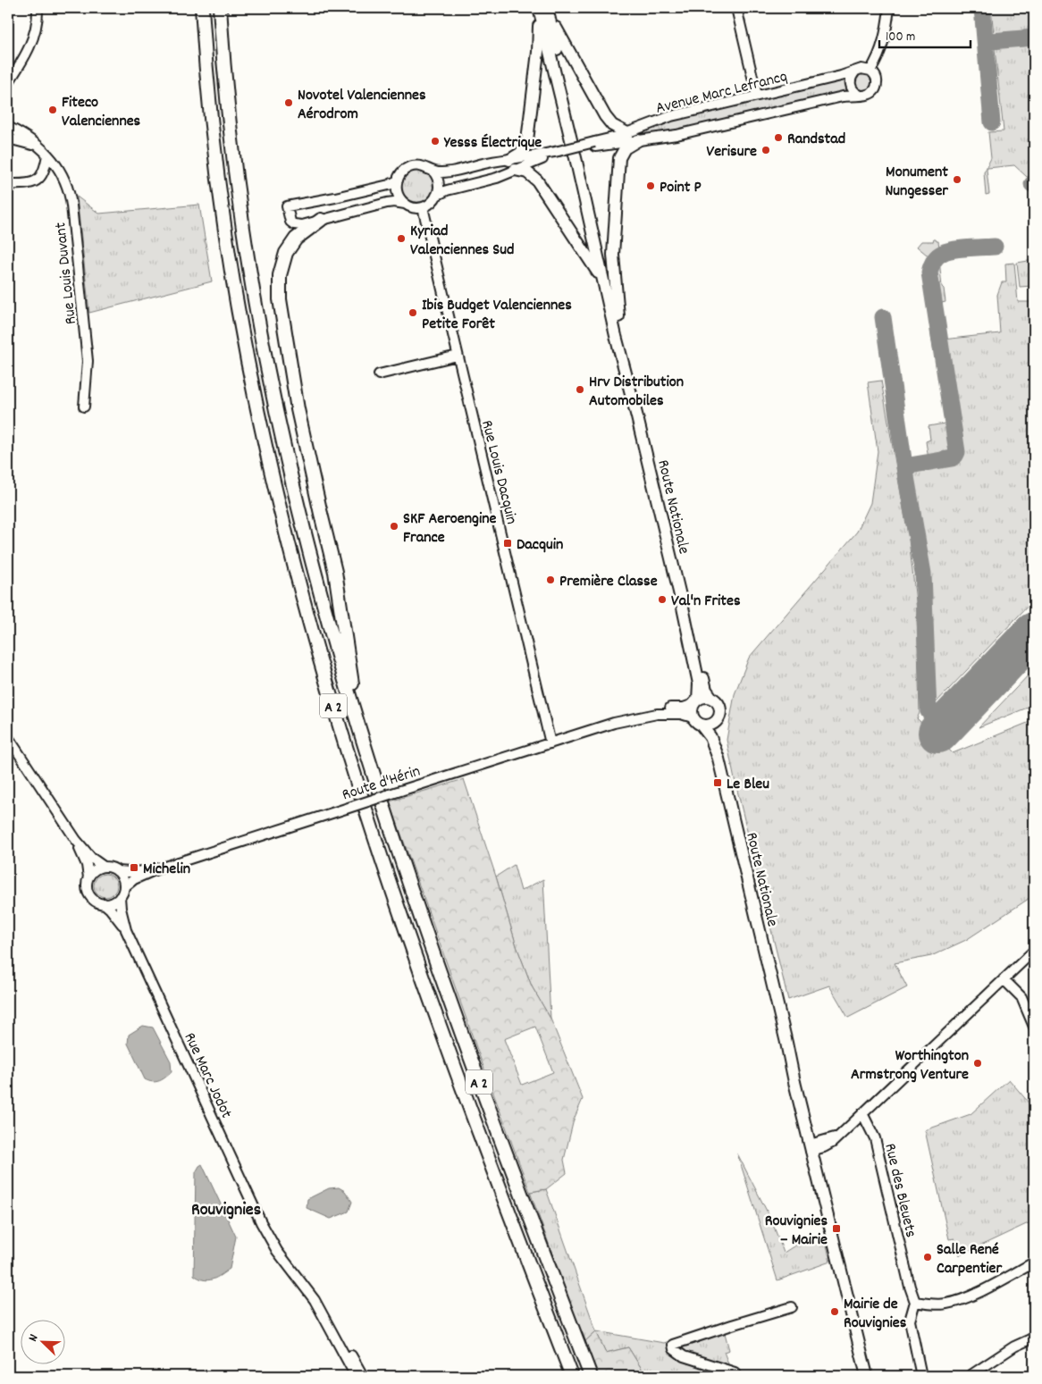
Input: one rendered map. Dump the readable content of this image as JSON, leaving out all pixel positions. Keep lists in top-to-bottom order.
{
  "streets": {
    "highway": ["A 2"],
    "main road": ["Route Nationale"],
    "street": [
      "Avenue Marc Lefrancq",
      "Rue Louis Duvant",
      "Rue Louis Dacquin",
      "Route d'Hérin",
      "Rue Marc Jodot",
      "Rue des Bleuets"
    ]
  },
  "crossings": [
    ["Rue Louis Dacquin", "Route d'Hérin"],
    ["Route Nationale", "Route d'Hérin"],
    ["Route d'Hérin", "Rue Marc Jodot"]
  ],
  "districts": ["Rouvignies"],
  "places": {
    "other": [
      "Novotel Valenciennes Aérodrom",
      "Fiteco Valenciennes",
      "Randstad",
      "Yesss Électrique",
      "Verisure",
      "Monument Nungesser",
      "Point P",
      "Kyriad Valenciennes Sud",
      "Ibis Budget Valenciennes Petite Forêt",
      "Hrv Distribution Automobiles",
      "SKF Aeroengine France",
      "Première Classe",
      "Val'n Frites",
      "Worthington Armstrong Venture",
      "Salle René Carpentier",
      "Mairie de Rouvignies"
    ],
    "transit": [
      "Dacquin",
      "Le Bleu",
      "Michelin",
      "Rouvignies – Mairie"
    ]
  },
  "scale_bar": "100 m",
  "north": "top left"
}
